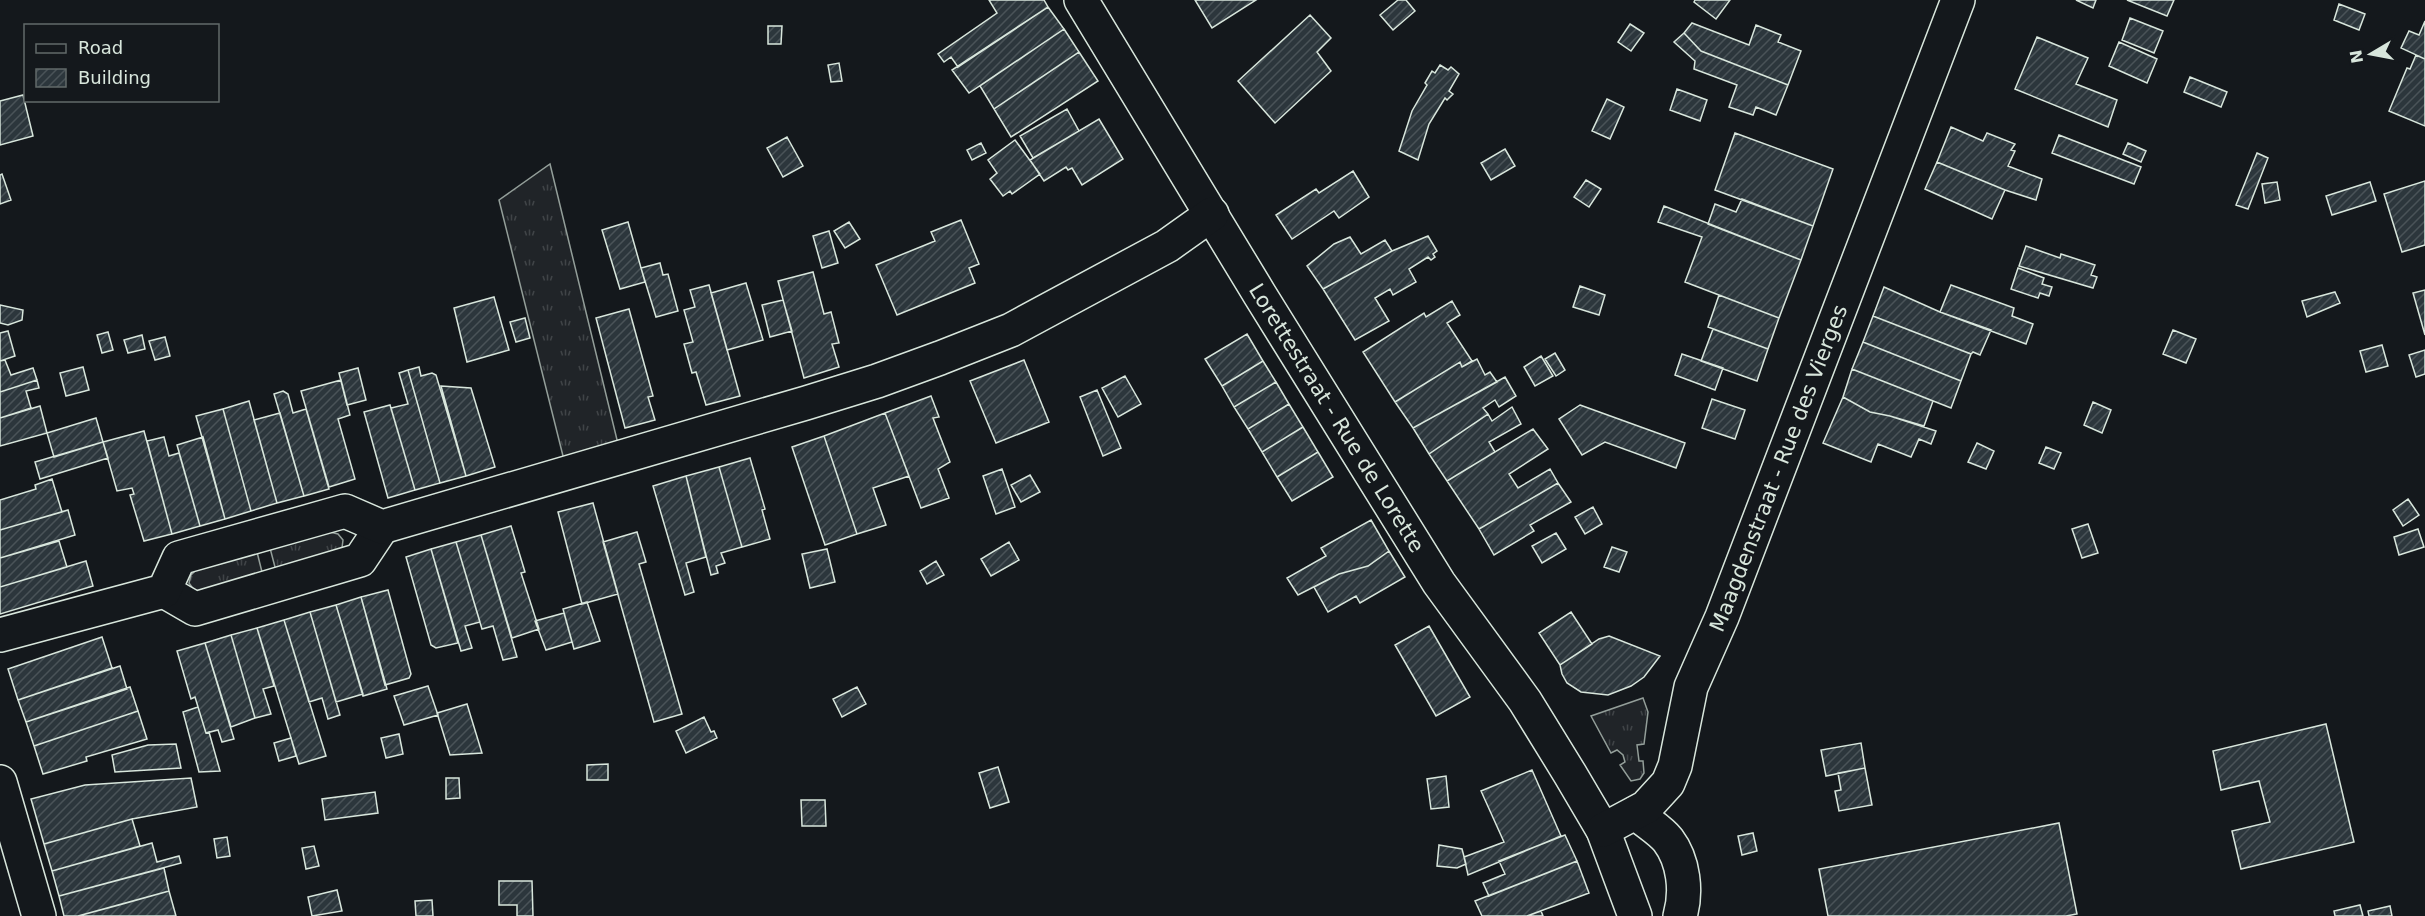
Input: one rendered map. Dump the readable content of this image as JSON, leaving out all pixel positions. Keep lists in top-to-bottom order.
{
  "streets": {
    "street": ["Lorettestraat - Rue de Lorette", "Maagdenstraat - Rue des Vierges"]
  },
  "legend": ["Road", "Building"],
  "north": "left"
}
